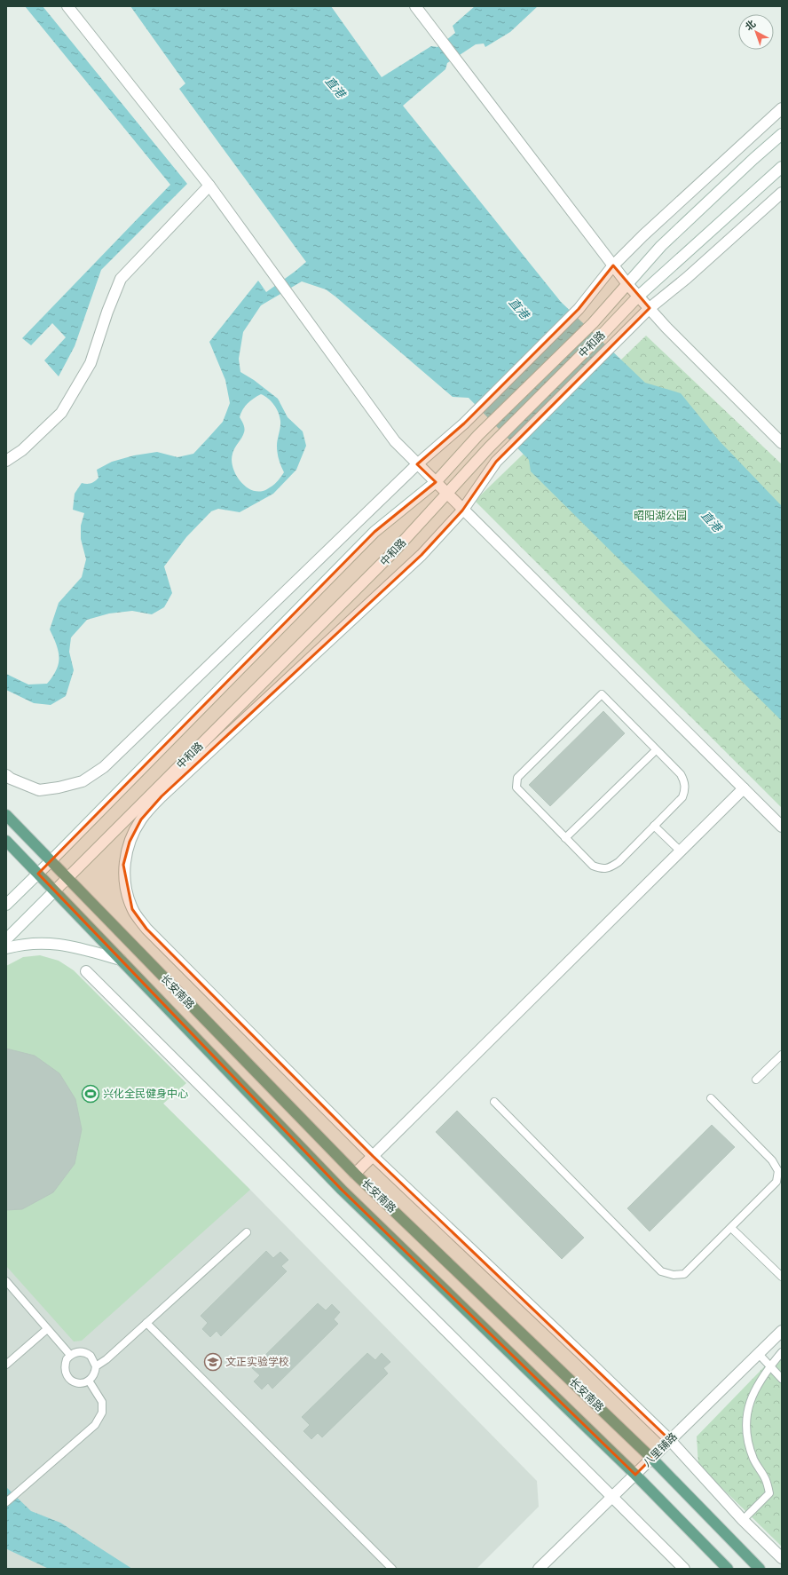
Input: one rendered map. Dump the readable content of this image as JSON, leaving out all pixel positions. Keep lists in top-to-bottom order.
{
  "streets": {
    "main road": ["长安南路"],
    "street": ["中和路", "八里铺路"]
  },
  "crossings": [
    ["中和路", "长安南路"],
    ["长安南路", "八里铺路"]
  ],
  "water": ["直港"],
  "parks": ["昭阳湖公园"],
  "places": {
    "sports": ["兴化全民健身中心"],
    "school or university": ["文正实验学校"]
  },
  "north": "top left"
}
